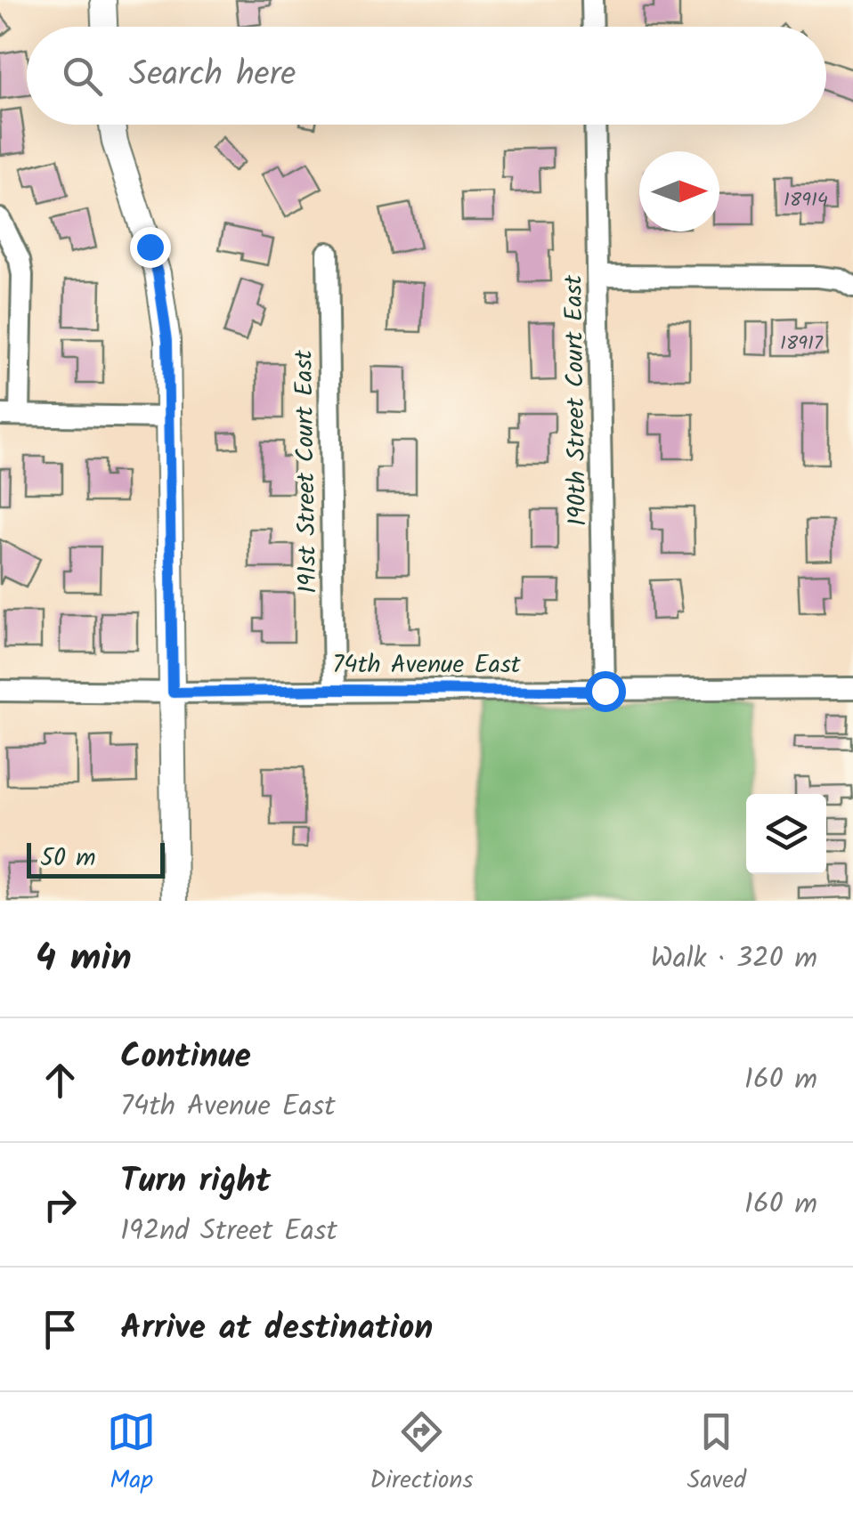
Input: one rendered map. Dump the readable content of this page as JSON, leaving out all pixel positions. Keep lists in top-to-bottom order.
{
  "streets": {
    "street": ["190th Street Court East", "191st Street Court East", "74th Avenue East"]
  },
  "crossings": [
    ["190th Street Court East", "74th Avenue East"],
    ["191st Street Court East", "74th Avenue East"]
  ],
  "house_numbers": ["18914", "18917"],
  "scale_bar": "50 m",
  "north": "right",
  "page": {
    "search": "Search here",
    "scale": "50 m",
    "heading": ["4 min", "Walk · 320 m"],
    "list": [
      ["Continue", "74th Avenue East", "160 m"],
      ["Turn right", "192nd Street East", "160 m"],
      "Arrive at destination"
    ],
    "nav": ["Map", "Directions", "Saved"]
  }
}
